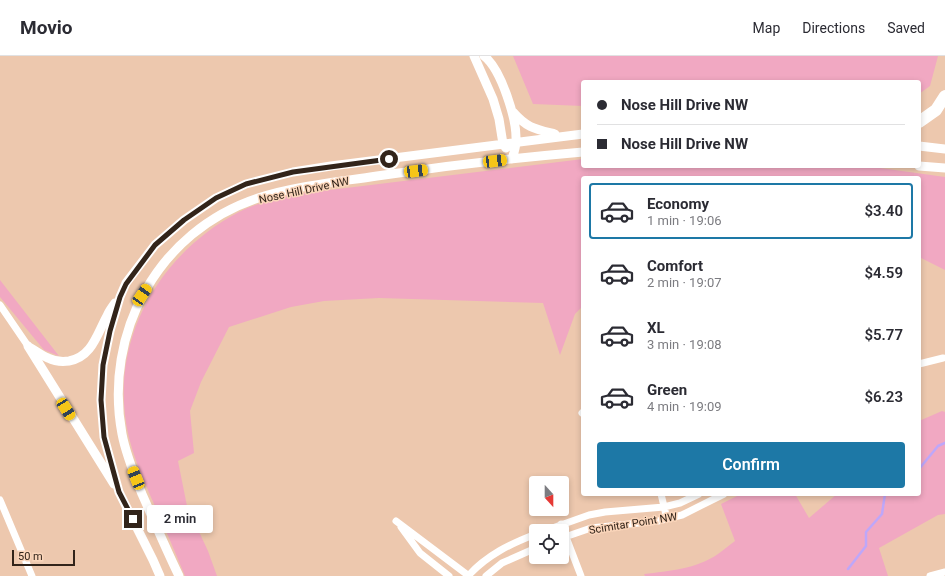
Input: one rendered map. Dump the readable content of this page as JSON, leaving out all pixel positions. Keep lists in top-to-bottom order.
{
  "streets": {
    "main road": ["Nose Hill Drive NW"],
    "street": ["Scimitar Point NW"]
  },
  "scale_bar": "50 m",
  "north": "bottom",
  "page": {
    "header": "Movio",
    "nav": ["Map", "Directions", "Saved"],
    "banner": ["Nose Hill Drive NW", "Nose Hill Drive NW"],
    "list": [
      {
        "name": "Economy",
        "note": "1 min · 19:06",
        "value": "$3.40"
      },
      {
        "name": "Comfort",
        "note": "2 min · 19:07",
        "value": "$4.59"
      },
      {
        "name": "XL",
        "note": "3 min · 19:08",
        "value": "$5.77"
      },
      {
        "name": "Green",
        "note": "4 min · 19:09",
        "value": "$6.23"
      }
    ],
    "buttons": "Confirm",
    "bubble": "2 min",
    "scale": "50 m"
  }
}
